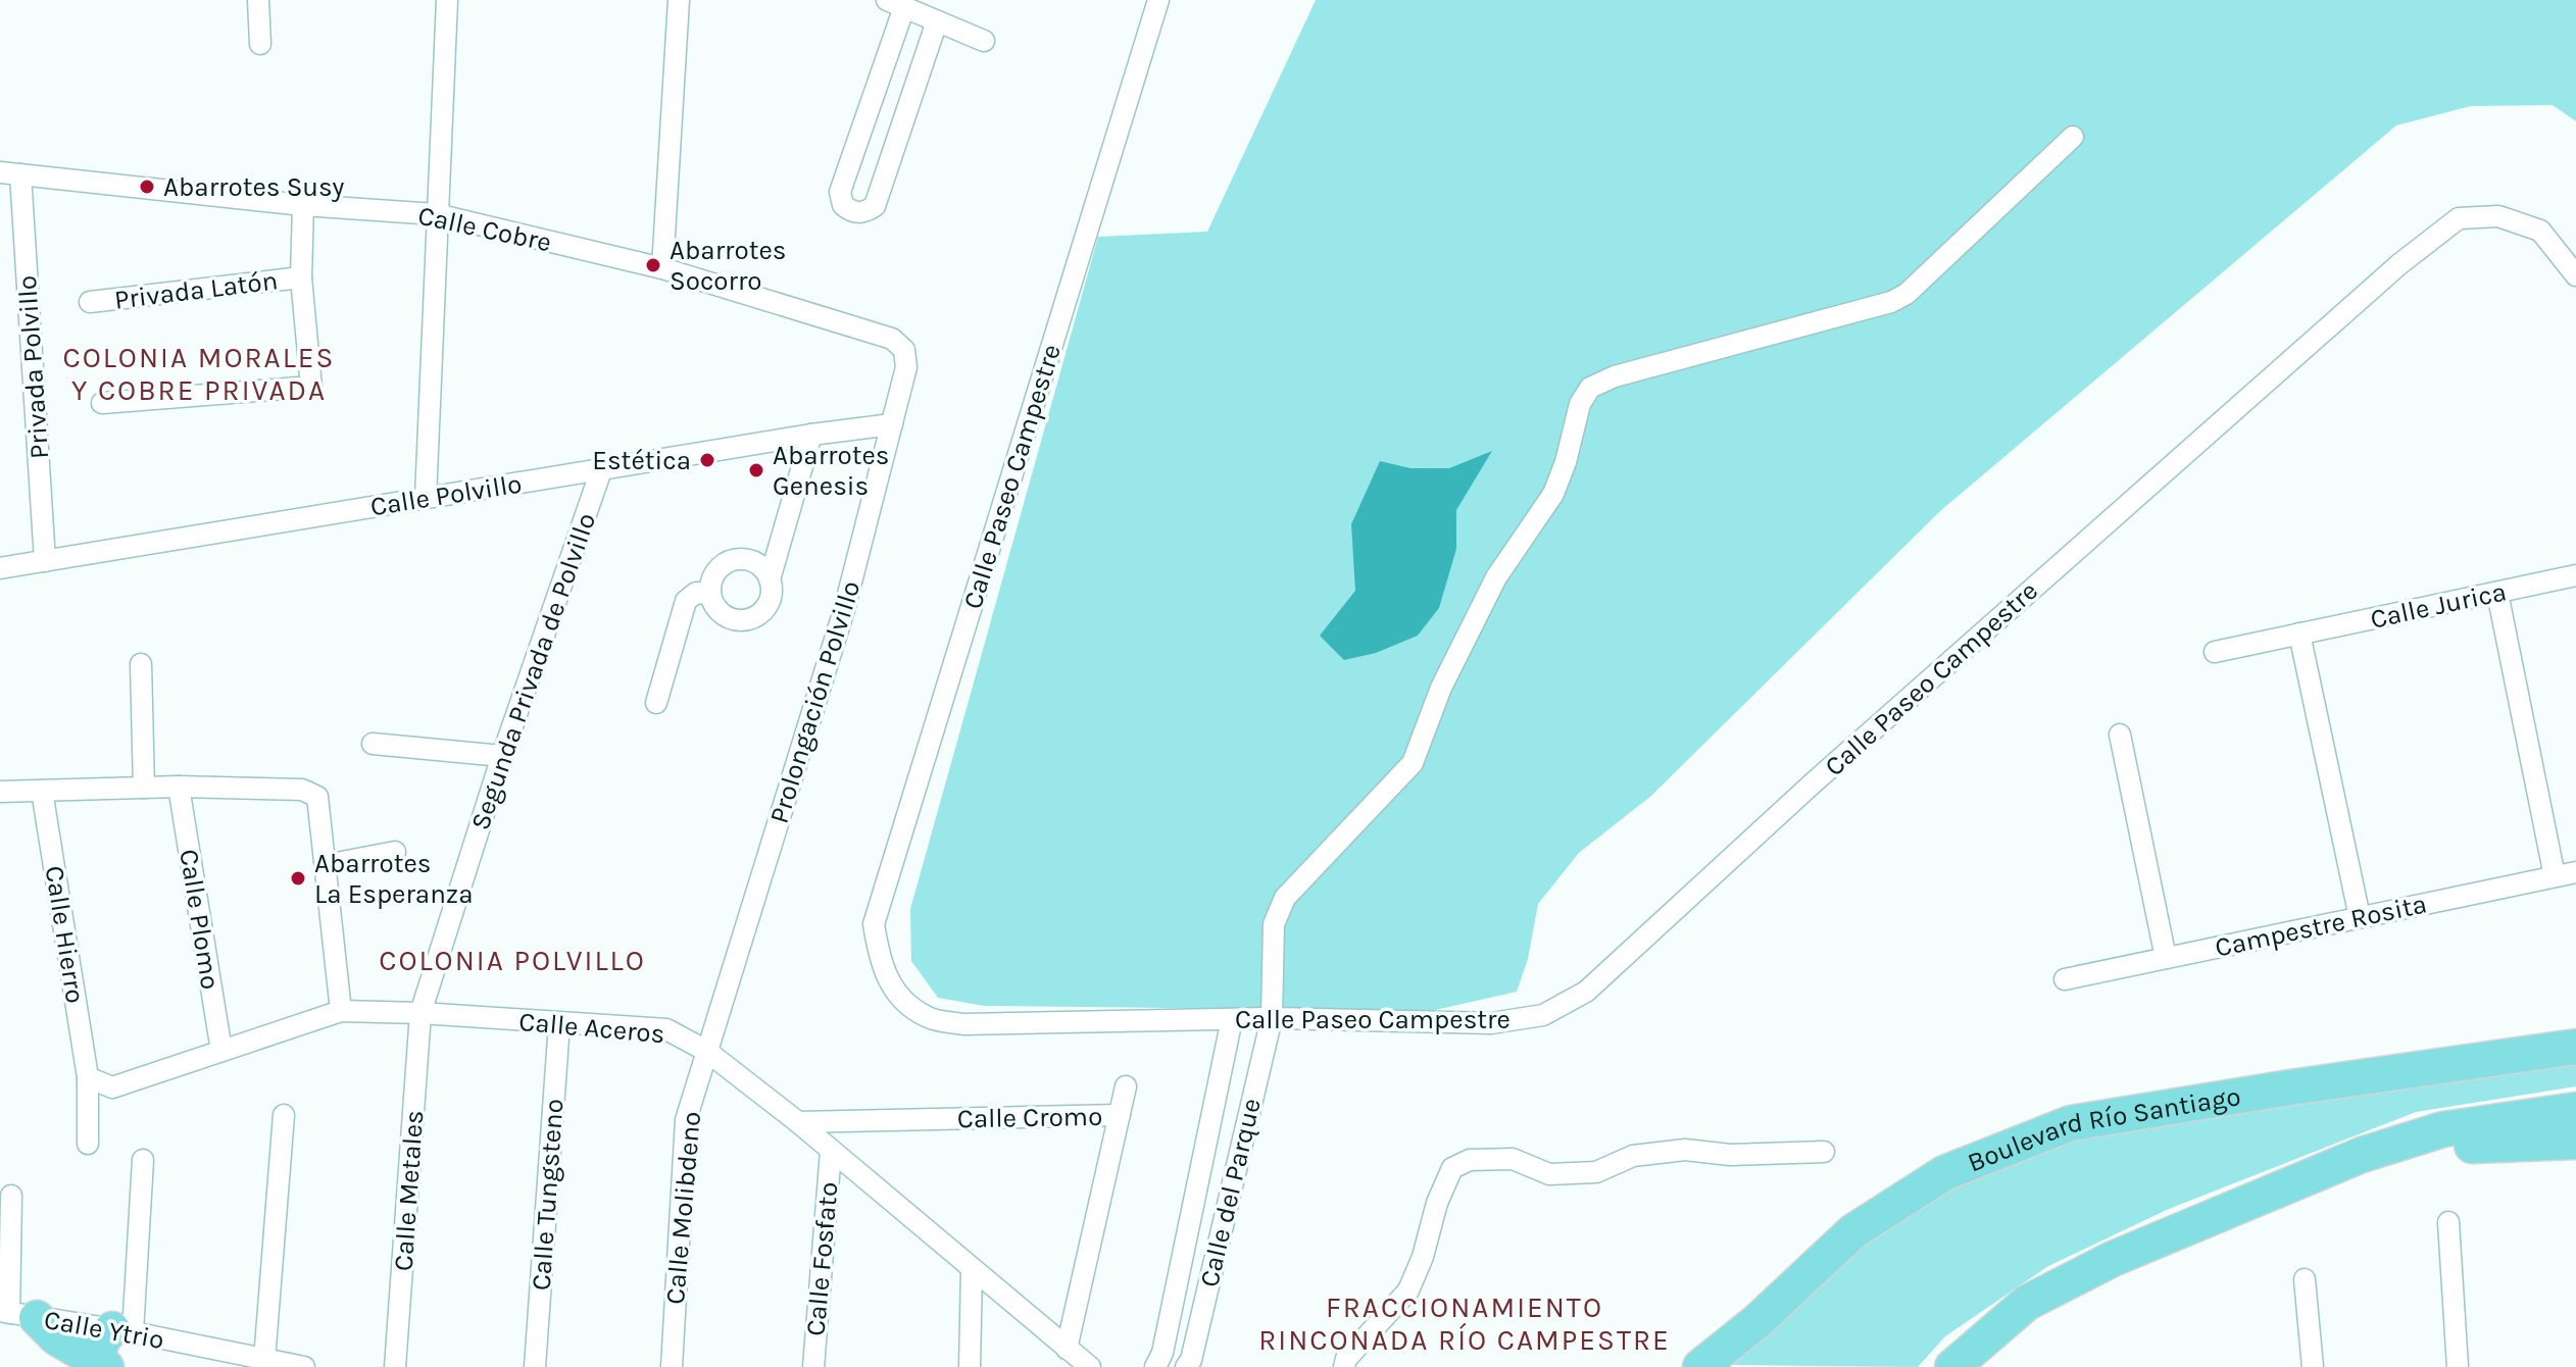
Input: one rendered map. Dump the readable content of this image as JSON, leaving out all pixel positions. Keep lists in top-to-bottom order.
{
  "streets": {
    "main road": ["Boulevard Río Santiago"],
    "street": [
      "Calle Cobre",
      "Privada Latón",
      "Privada Polvillo",
      "Calle Paseo Campestre",
      "Calle Polvillo",
      "Calle Jurica",
      "Segunda Privada de Polvillo",
      "Prolongación Polvillo",
      "Calle Plomo",
      "Campestre Rosita",
      "Calle Hierro",
      "Calle Aceros",
      "Calle Cromo",
      "Calle Metales",
      "Calle del Parque",
      "Calle Tungsteno",
      "Calle Molibdeno",
      "Calle Fosfato",
      "Calle Ytrio"
    ]
  },
  "crossings": [
    ["Calle Cobre", "Privada Polvillo"],
    ["Calle Cobre", "Prolongación Polvillo"],
    ["Privada Polvillo", "Calle Polvillo"],
    ["Calle Paseo Campestre", "Calle del Parque"],
    ["Calle Polvillo", "Segunda Privada de Polvillo"],
    ["Calle Polvillo", "Prolongación Polvillo"],
    ["Segunda Privada de Polvillo", "Calle Aceros"],
    ["Segunda Privada de Polvillo", "Calle Metales"],
    ["Prolongación Polvillo", "Calle Aceros"],
    ["Prolongación Polvillo", "Calle Molibdeno"],
    ["Calle Plomo", "Calle Aceros"],
    ["Calle Hierro", "Calle Aceros"],
    ["Calle Aceros", "Calle Cromo"],
    ["Calle Aceros", "Calle Metales"],
    ["Calle Aceros", "Calle Tungsteno"],
    ["Calle Aceros", "Calle Molibdeno"],
    ["Calle Aceros", "Calle Fosfato"]
  ],
  "districts": ["COLONIA MORALES Y COBRE PRIVADA", "COLONIA POLVILLO", "FRACCIONAMIENTO RINCONADA RÍO CAMPESTRE"],
  "places": [
    "Abarrotes Susy",
    "Abarrotes Socorro",
    "Estética",
    "Abarrotes Genesis",
    "Abarrotes La Esperanza"
  ]
}
